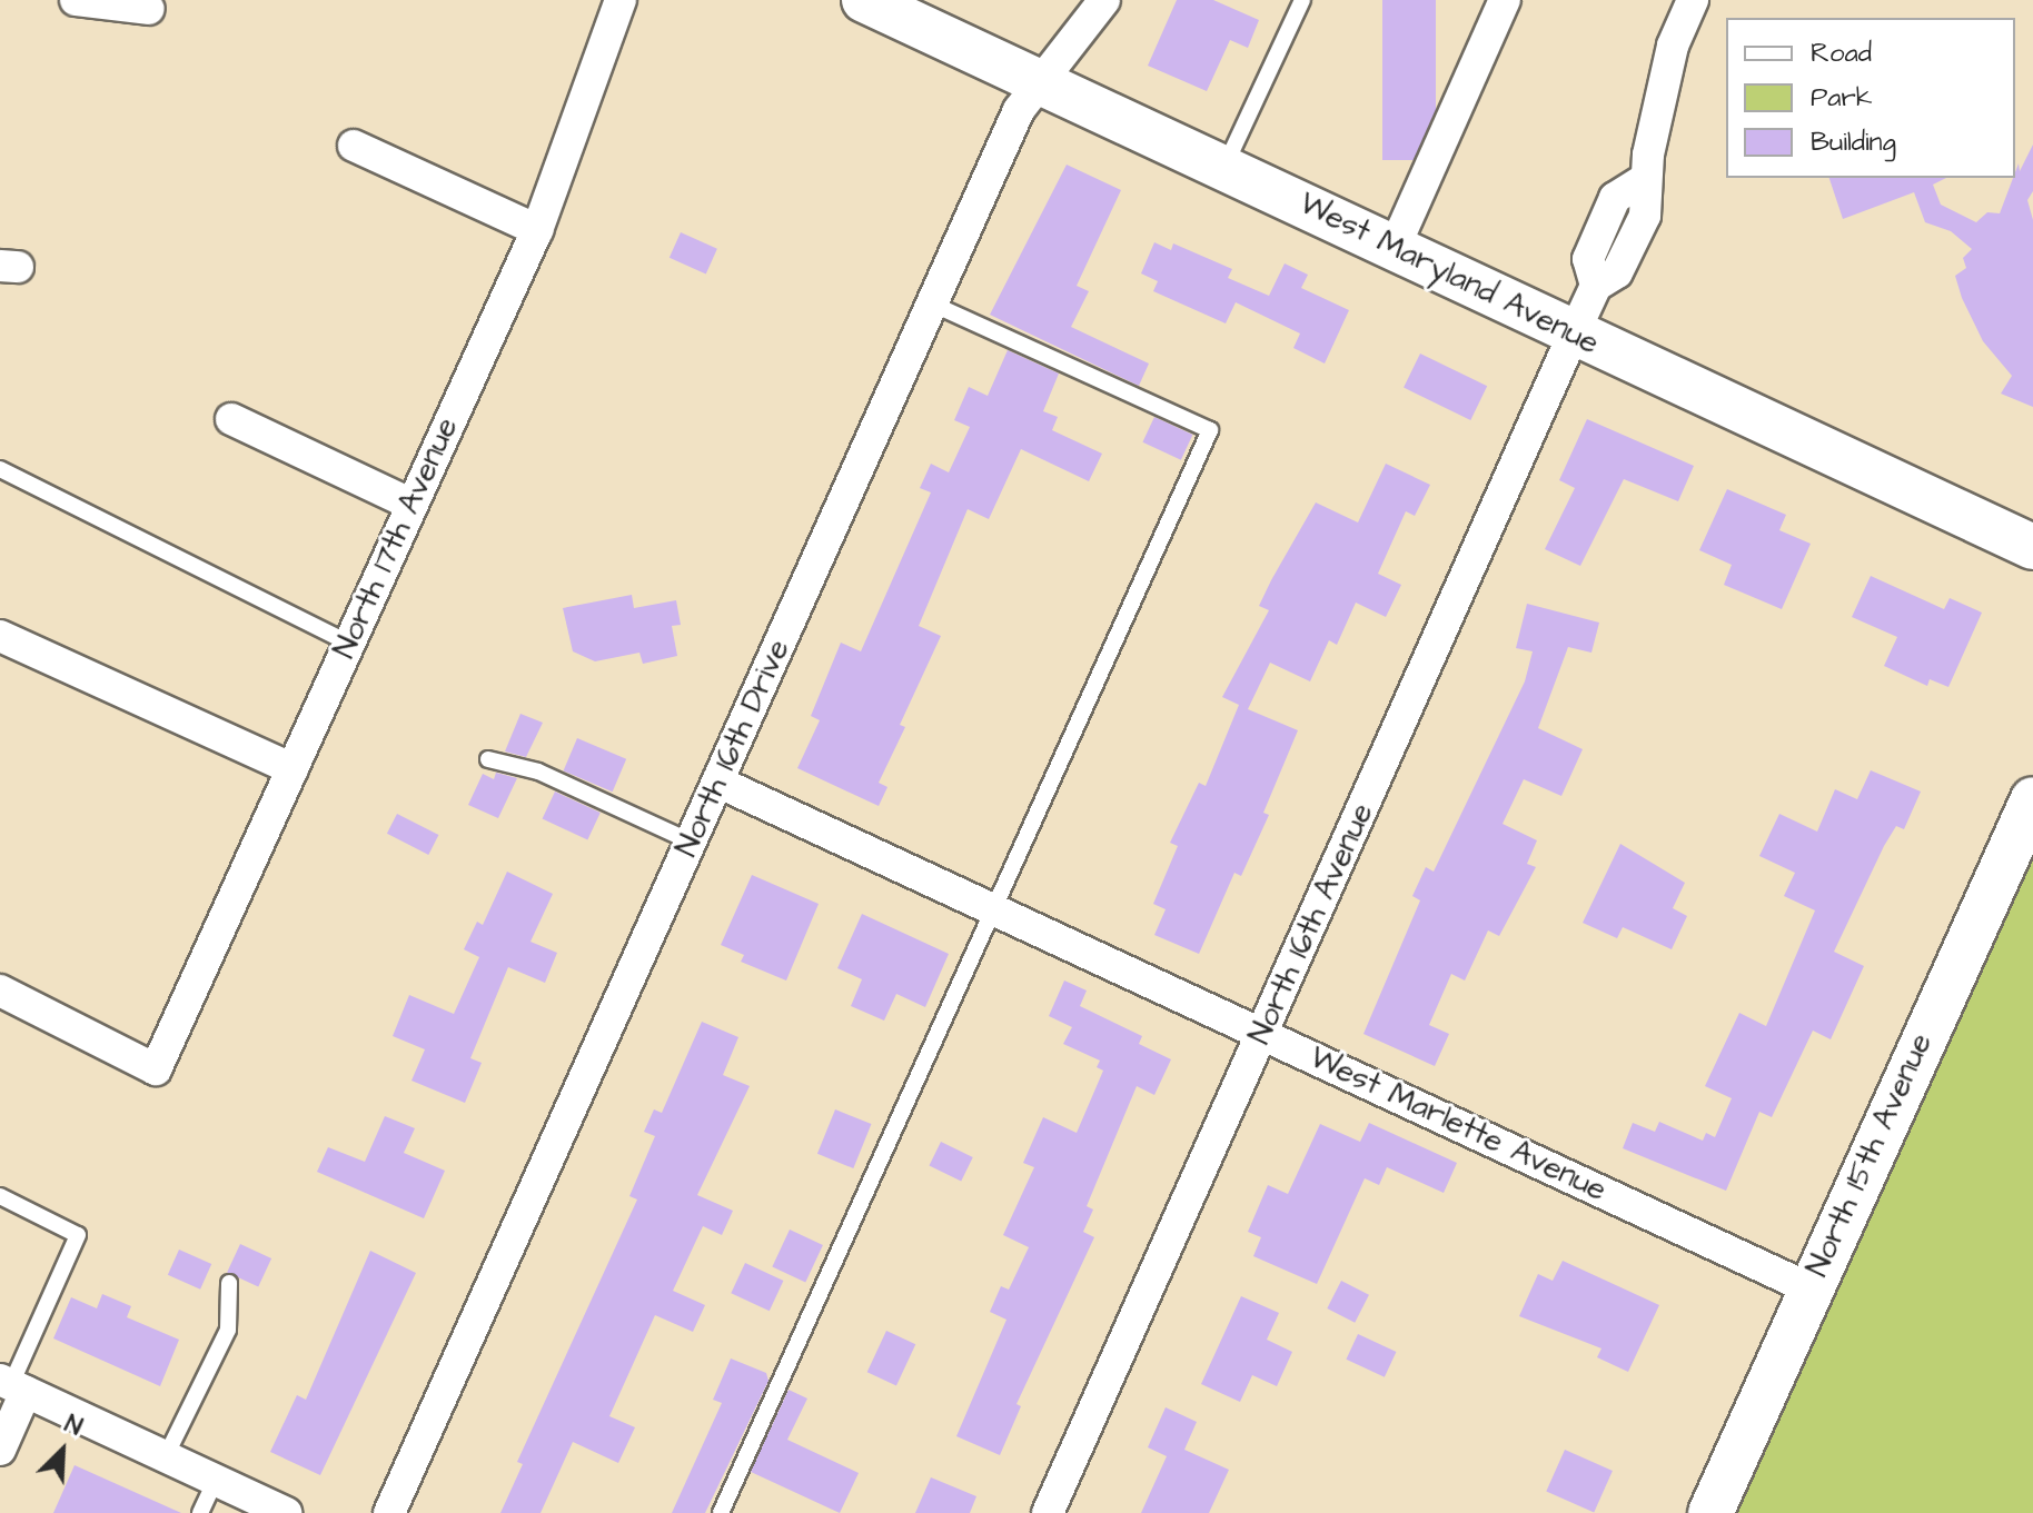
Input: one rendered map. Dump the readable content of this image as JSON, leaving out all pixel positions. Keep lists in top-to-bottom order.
{
  "streets": {
    "street": [
      "West Maryland Avenue",
      "North 17th Avenue",
      "North 16th Drive",
      "North 16th Avenue",
      "West Marlette Avenue",
      "North 15th Avenue"
    ]
  },
  "crossings": [
    ["West Maryland Avenue", "North 16th Drive"],
    ["West Maryland Avenue", "North 16th Avenue"],
    ["North 16th Drive", "West Marlette Avenue"],
    ["North 16th Avenue", "West Marlette Avenue"],
    ["West Marlette Avenue", "North 15th Avenue"]
  ],
  "legend": ["Road", "Park", "Building"],
  "north": "top right"
}
